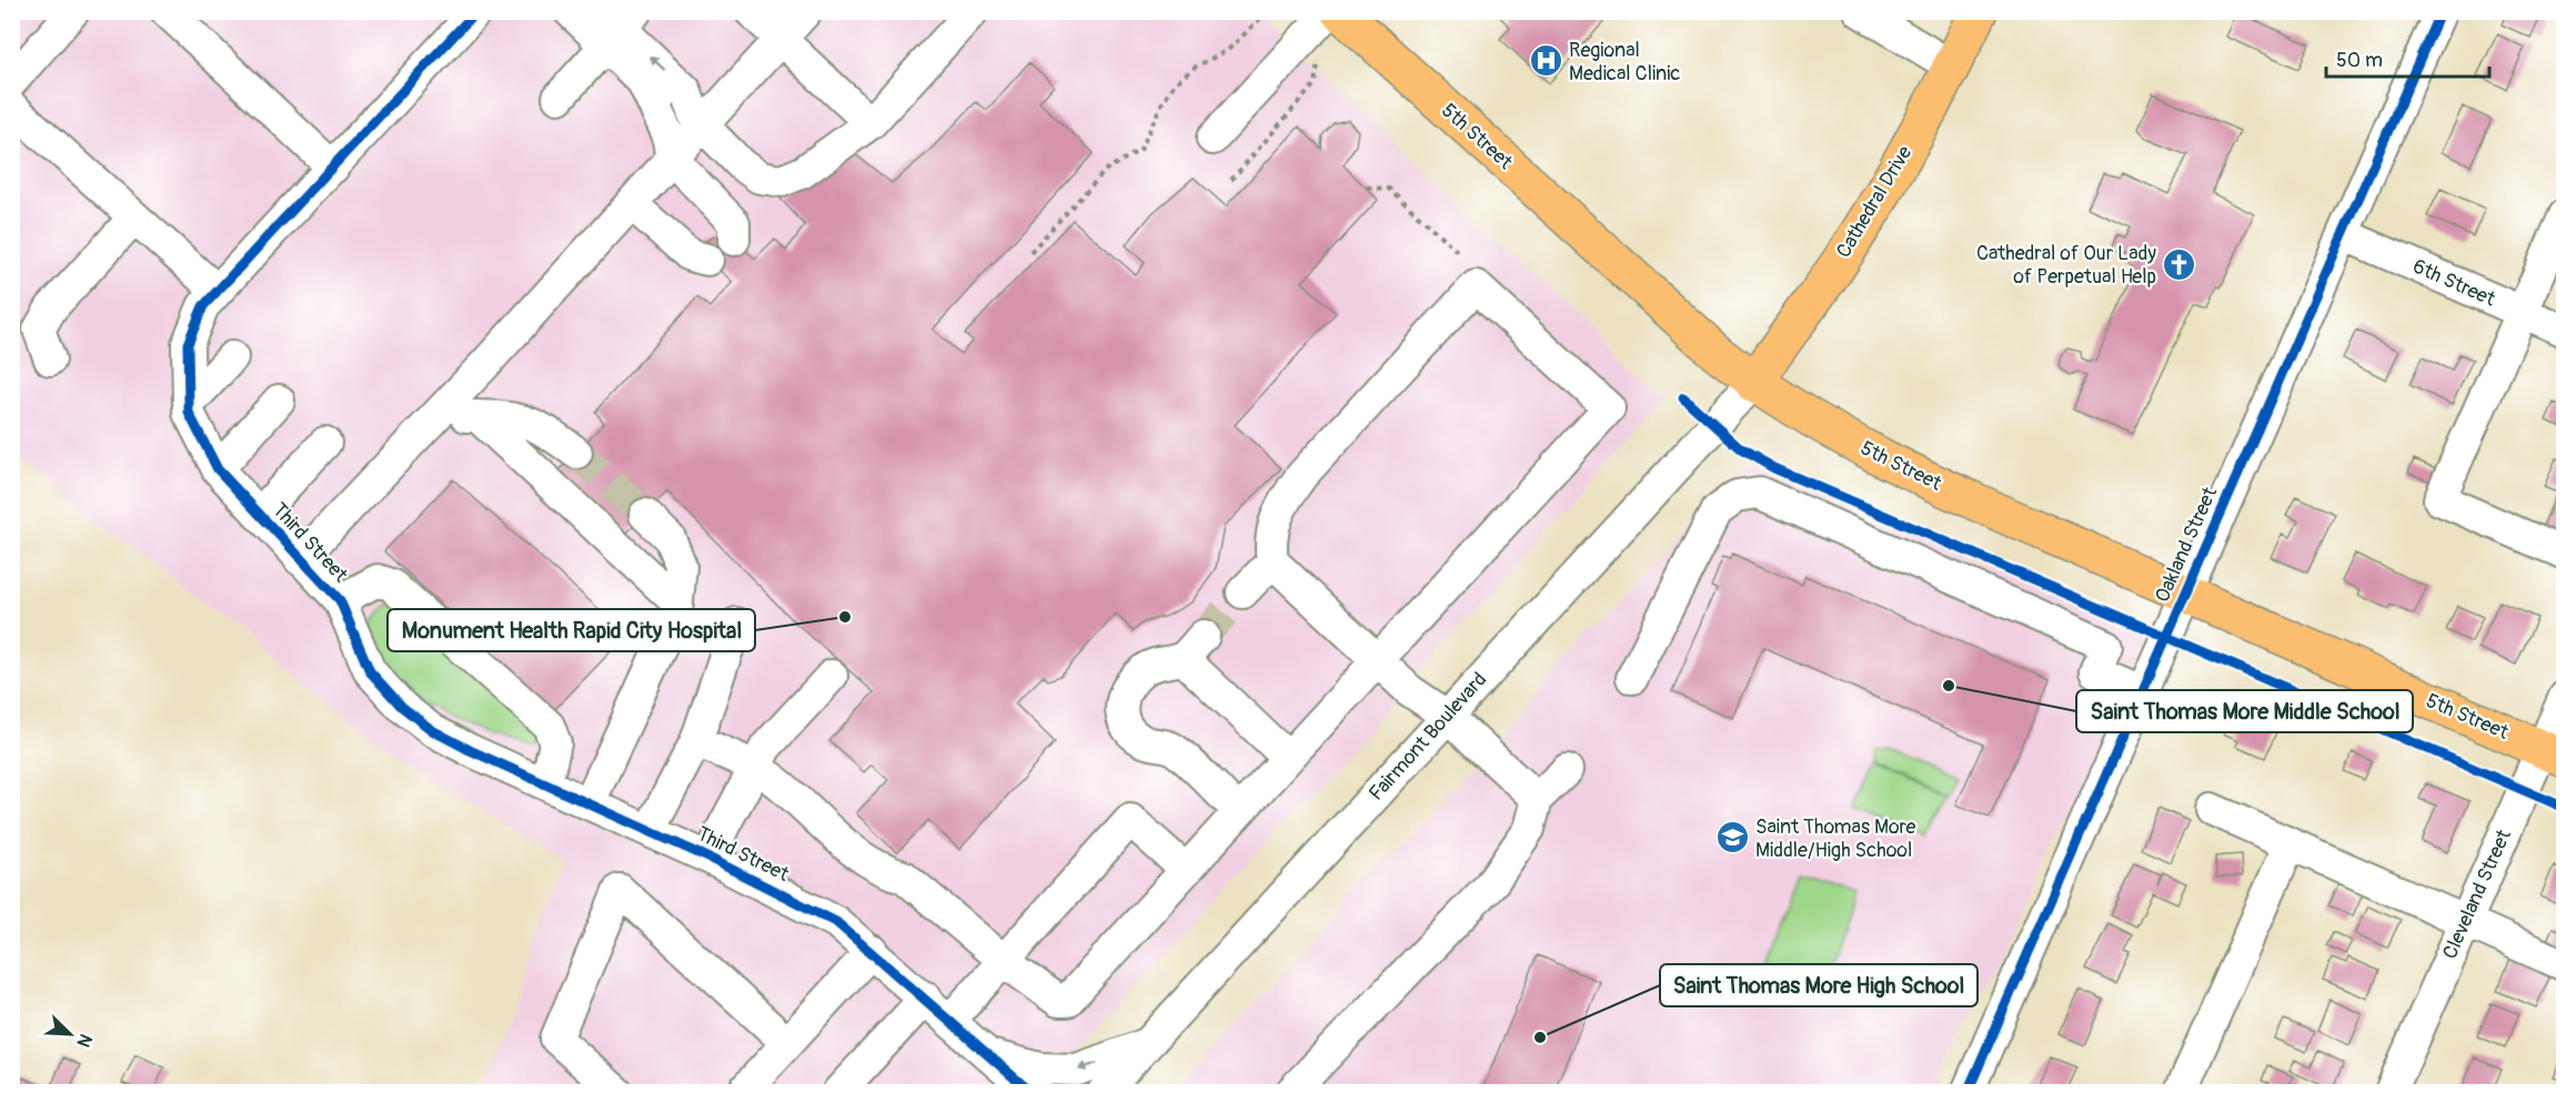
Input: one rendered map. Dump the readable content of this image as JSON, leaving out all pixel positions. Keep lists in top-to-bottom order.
{
  "streets": {
    "main road": ["5th Street", "Cathedral Drive"],
    "street": [
      "6th Street",
      "Third Street",
      "Oakland Street",
      "Fairmont Boulevard",
      "Cleveland Street"
    ]
  },
  "crossings": [
    ["5th Street", "Cathedral Drive"],
    ["5th Street", "Oakland Street"],
    ["5th Street", "Fairmont Boulevard"],
    ["5th Street", "Cleveland Street"],
    ["Cathedral Drive", "Fairmont Boulevard"],
    ["6th Street", "Oakland Street"]
  ],
  "places": {
    "hospital": ["Regional Medical Clinic"],
    "church": ["Cathedral of Our Lady of Perpetual Help"],
    "other": ["Monument Health Rapid City Hospital", "Saint Thomas More Middle School", "Saint Thomas More High School"],
    "school or university": ["Saint Thomas More Middle/High School"]
  },
  "scale_bar": "50 m",
  "north": "bottom right"
}
